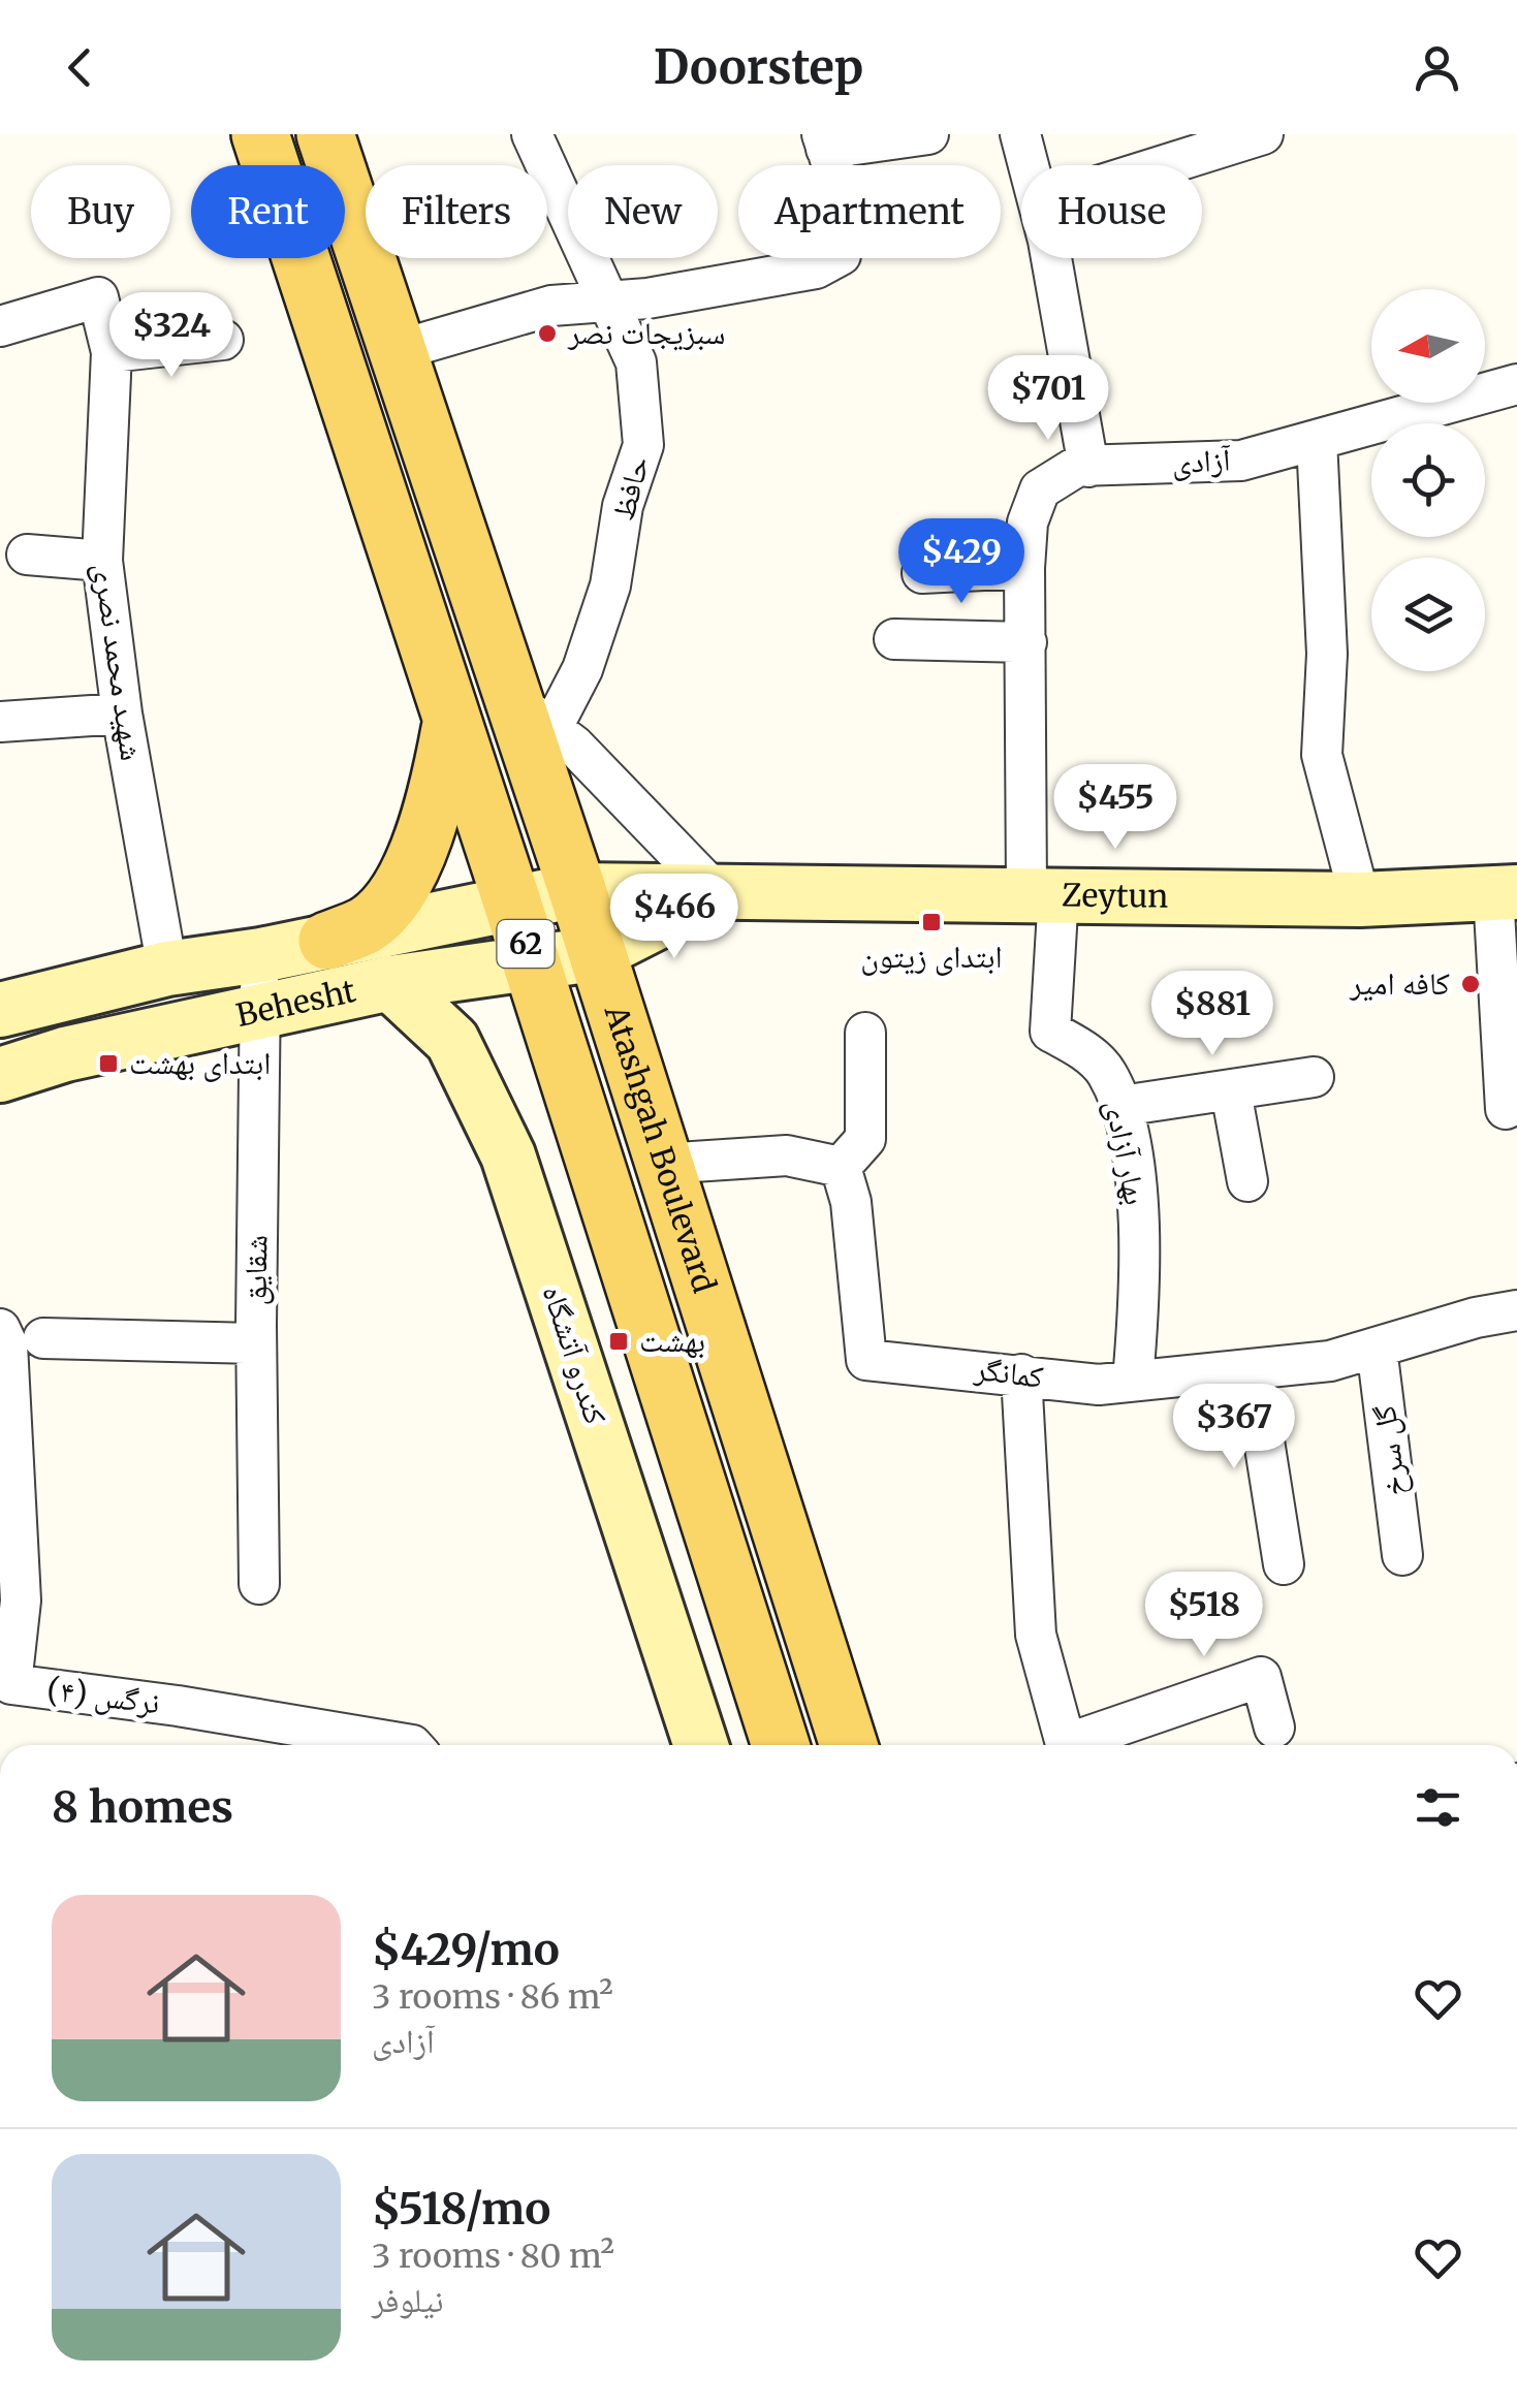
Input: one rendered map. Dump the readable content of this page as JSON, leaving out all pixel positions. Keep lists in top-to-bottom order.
{
  "streets": {
    "main road": [
      "Zeytun",
      "62",
      "Behesht",
      "Atashgah Boulevard",
      "کندرو آتشگاه"
    ],
    "street": [
      "آزادی",
      "حافظ",
      "شهید محمد نصری",
      "بهار آزادی",
      "شقایق",
      "کمانگر",
      "گل سرخ",
      "نرگس (۴)"
    ]
  },
  "crossings": [
    ["آزادی", "Zeytun"],
    ["آزادی", "بهار آزادی"],
    ["حافظ", "Atashgah Boulevard"],
    ["شهید محمد نصری", "Behesht"],
    ["Zeytun", "Behesht"],
    ["Zeytun", "Atashgah Boulevard"],
    ["Zeytun", "بهار آزادی"],
    ["Behesht", "Atashgah Boulevard"],
    ["Behesht", "شقایق"],
    ["Behesht", "کندرو آتشگاه"],
    ["بهار آزادی", "کمانگر"],
    ["کمانگر", "گل سرخ"]
  ],
  "places": {
    "other": ["سبزیجات نصر", "کافه امیر"],
    "transit": ["ابتدای زیتون", "ابتدای بهشت", "بهشت"]
  },
  "north": "left",
  "page": {
    "header": "Doorstep",
    "chip": [
      "Buy",
      "Rent",
      "Filters",
      "New",
      "Apartment",
      "House"
    ],
    "price": [
      "$324",
      "$701",
      "$429",
      "$455",
      "$466",
      "$881",
      "$367",
      "$518"
    ],
    "heading": "8 homes",
    "list": [
      {
        "name": "$429/mo",
        "note": "3 rooms · 86 m² · آزادی"
      },
      {
        "name": "$518/mo",
        "note": "3 rooms · 80 m² · نیلوفر"
      }
    ]
  }
}
